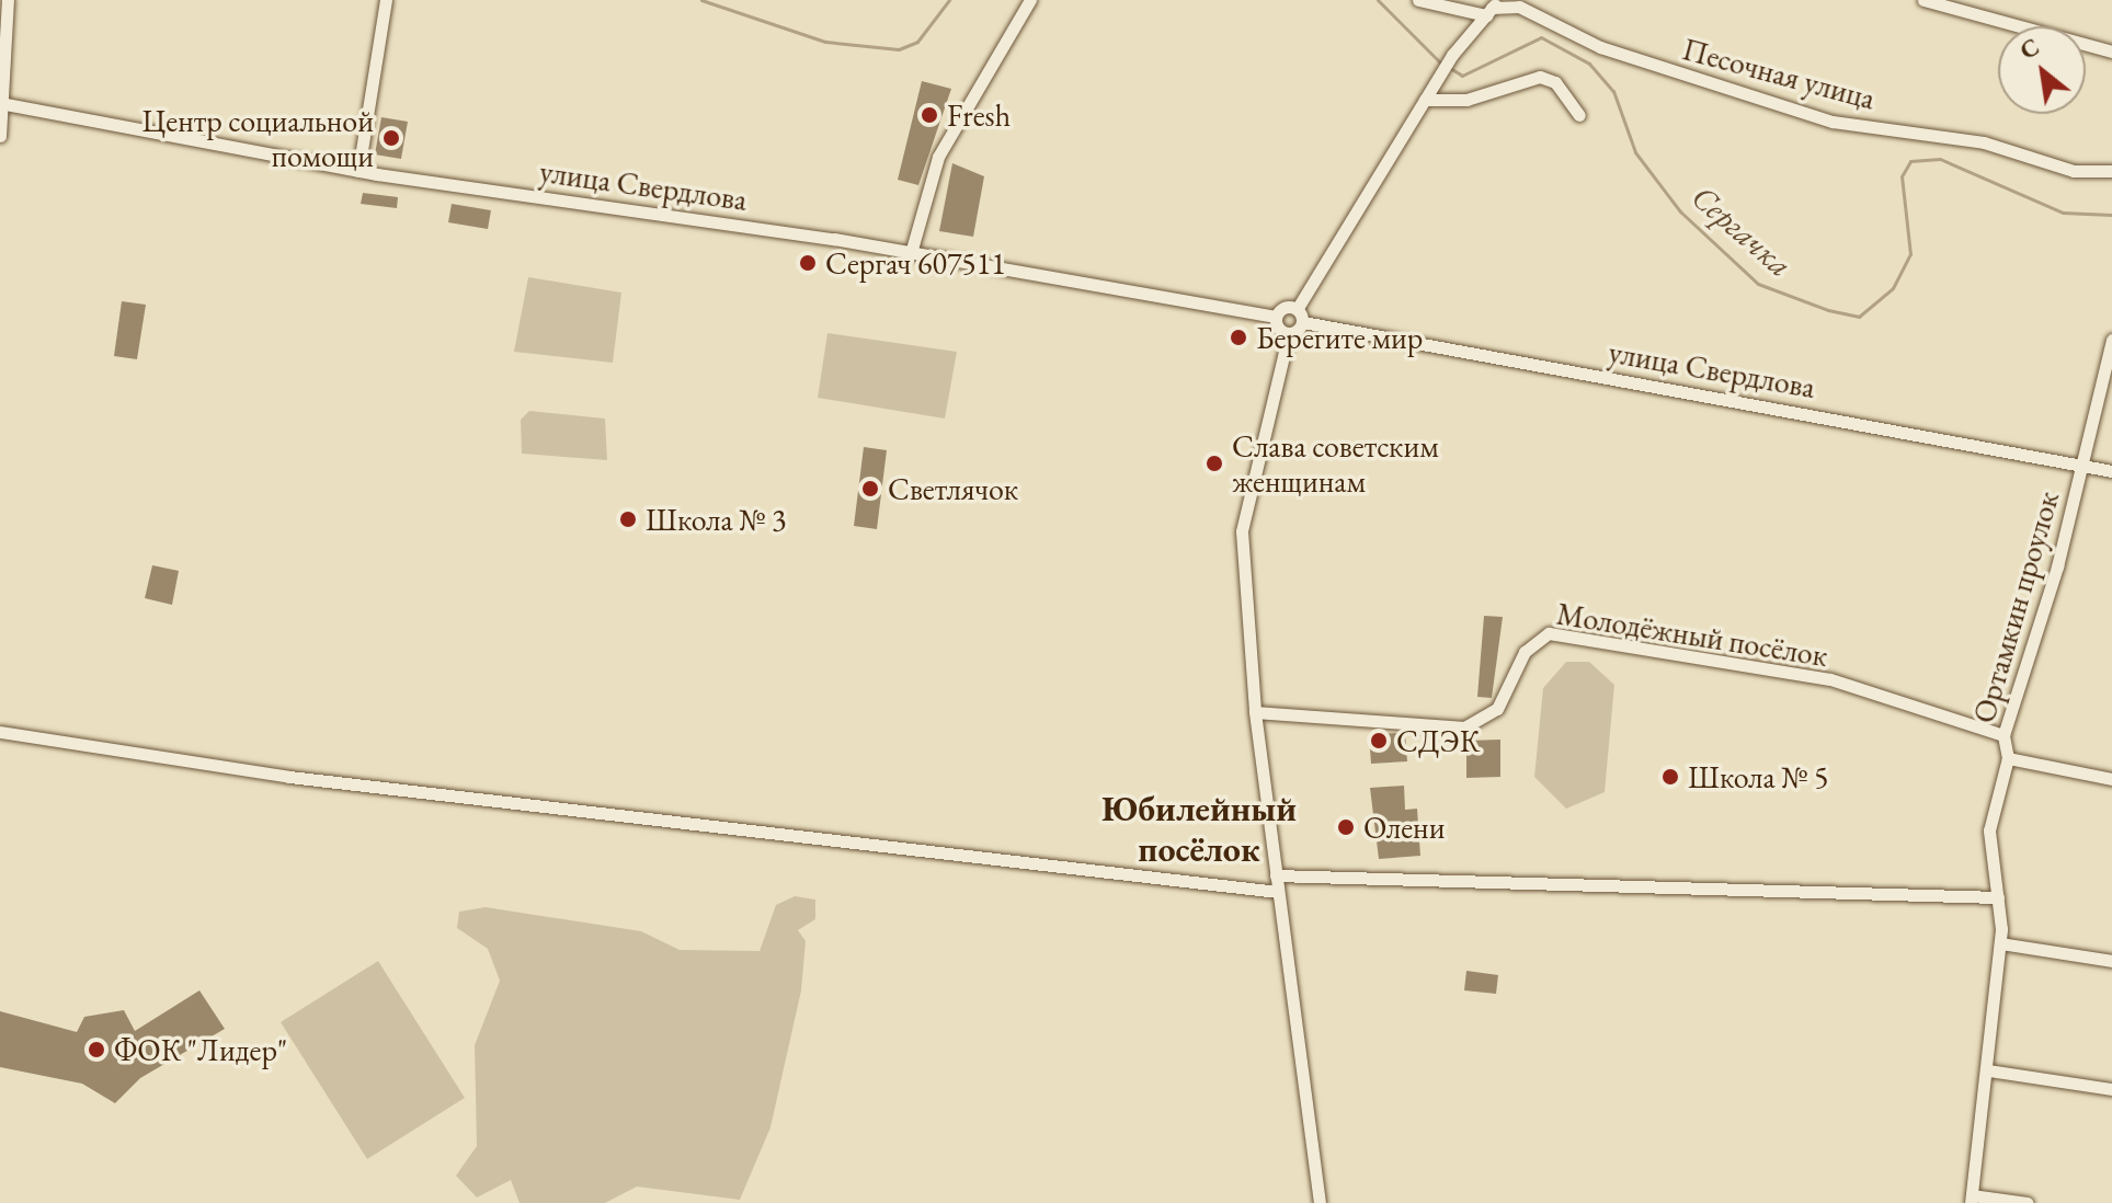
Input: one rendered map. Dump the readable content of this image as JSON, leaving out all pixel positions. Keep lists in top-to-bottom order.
{
  "streets": {
    "street": [
      "Песочная улица",
      "улица Свердлова",
      "Ортамкин проулок",
      "Молодёжный посёлок"
    ]
  },
  "crossings": [
    ["улица Свердлова", "Ортамкин проулок"],
    ["Ортамкин проулок", "Молодёжный посёлок"]
  ],
  "districts": ["Юбилейный посёлок"],
  "water": ["Сергачка"],
  "places": [
    "Fresh",
    "Центр социальной помощи",
    "Сергач 607511",
    "Берегите мир",
    "Слава советским женщинам",
    "Светлячок",
    "Школа № 3",
    "СДЭК",
    "Школа № 5",
    "Олени",
    "ФОК \"Лидер\""
  ],
  "north": "top left"
}
